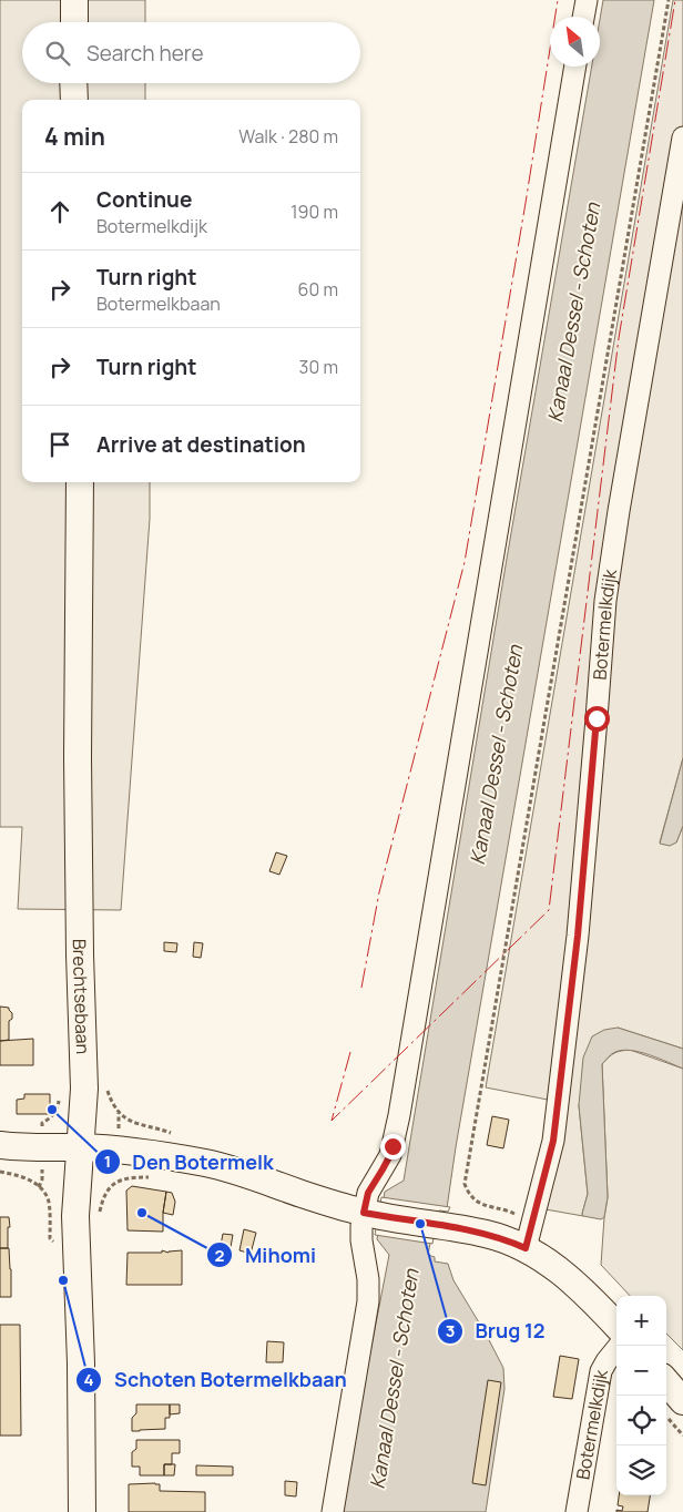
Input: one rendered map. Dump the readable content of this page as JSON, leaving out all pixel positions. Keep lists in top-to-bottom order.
{
  "streets": {
    "main road": ["Brechtsebaan"],
    "street": ["Botermelkdijk"]
  },
  "water": ["Kanaal Dessel - Schoten"],
  "places": [
    "Den Botermelk",
    "Mihomi",
    "Brug 12",
    "Schoten Botermelkbaan"
  ],
  "north": "top left",
  "page": {
    "search": "Search here",
    "heading": ["4 min", "Walk · 280 m"],
    "list": [
      ["Continue", "Botermelkdijk", "190 m"],
      ["Turn right", "Botermelkbaan", "60 m"],
      ["Turn right", "30 m"],
      "Arrive at destination"
    ],
    "map_buttons": ["+", "−"]
  }
}
